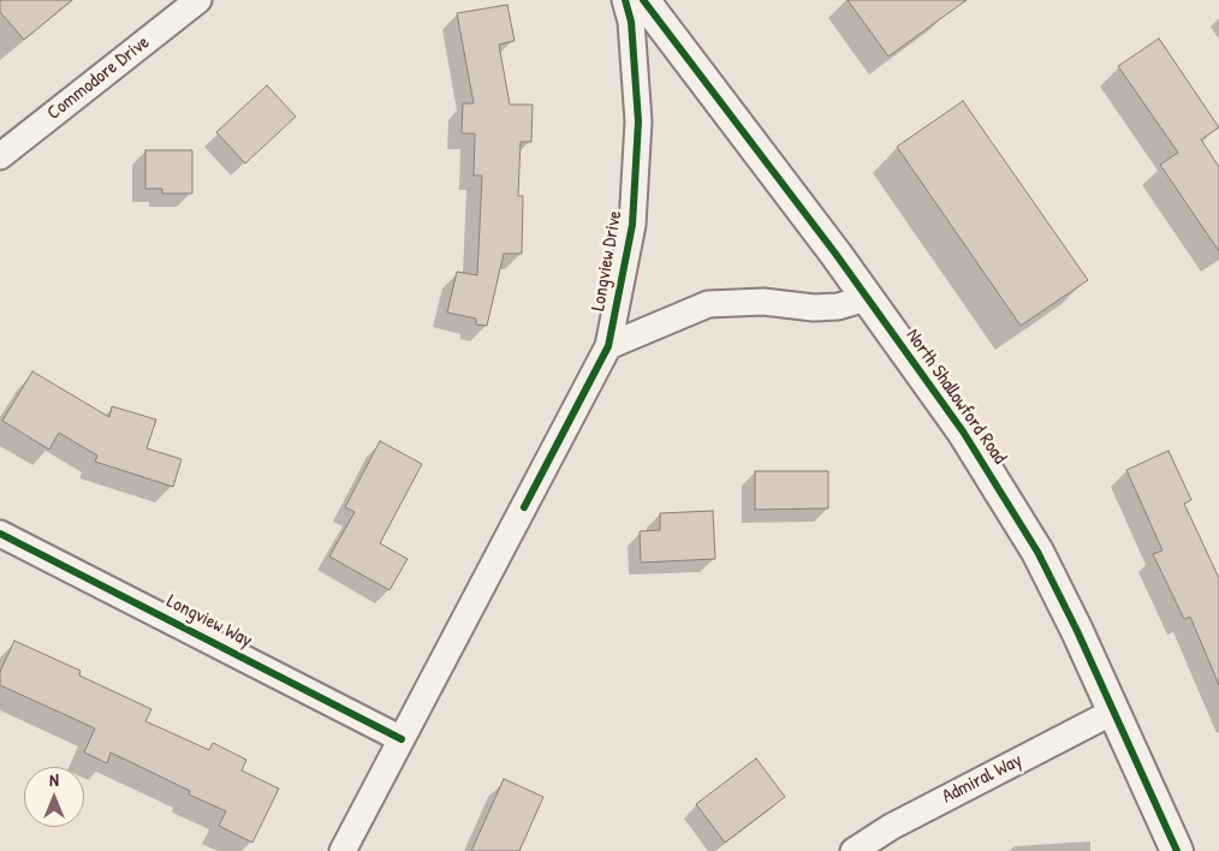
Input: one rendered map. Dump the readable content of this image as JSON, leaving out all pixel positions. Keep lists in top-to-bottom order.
{
  "streets": {
    "street": [
      "Commodore Drive",
      "Longview Drive",
      "North Shallowford Road",
      "Longview Way",
      "Admiral Way"
    ]
  },
  "crossings": [
    ["Longview Drive", "Longview Way"],
    ["North Shallowford Road", "Admiral Way"]
  ],
  "north": "top"
}
